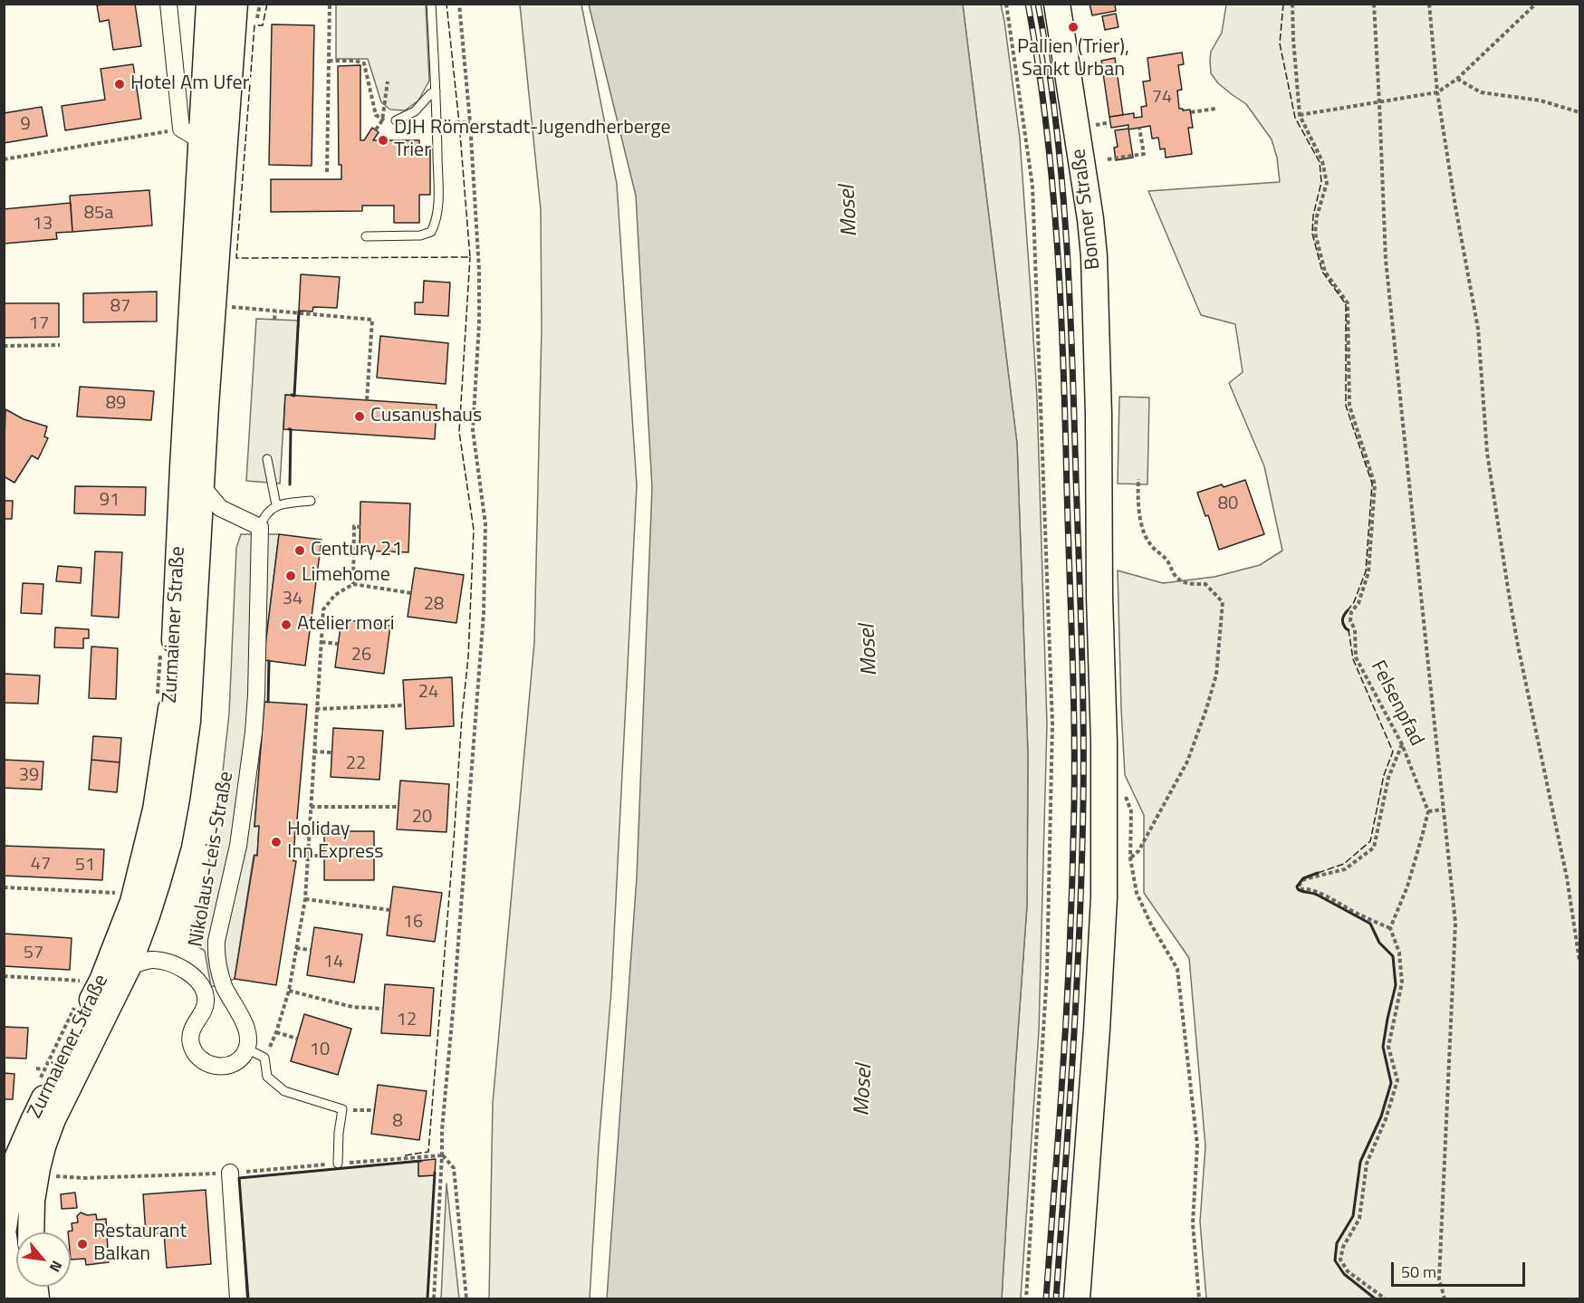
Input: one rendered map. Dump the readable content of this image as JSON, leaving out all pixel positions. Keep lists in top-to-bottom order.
{
  "streets": {
    "main road": ["Bonner Straße", "Zurmaiener Straße"],
    "street": ["Nikolaus-Leis-Straße"],
    "path": ["Felsenpfad"]
  },
  "crossings": [
    ["Zurmaiener Straße", "Nikolaus-Leis-Straße"]
  ],
  "water": ["Mosel"],
  "places": [
    "Pallien (Trier), Sankt Urban",
    "Hotel Am Ufer",
    "DJH Römerstadt-Jugendherberge Trier",
    "Cusanushaus",
    "Century 21",
    "Limehome",
    "Atelier mori",
    "Holiday Inn Express",
    "Restaurant Balkan"
  ],
  "house_numbers": [
    "74",
    "9",
    "85a",
    "13",
    "87",
    "17",
    "89",
    "91",
    "80",
    "34",
    "28",
    "26",
    "24",
    "22",
    "39",
    "20",
    "47",
    "51",
    "16",
    "57",
    "14",
    "12",
    "10",
    "8"
  ],
  "scale_bar": "50 m",
  "north": "bottom right"
}
